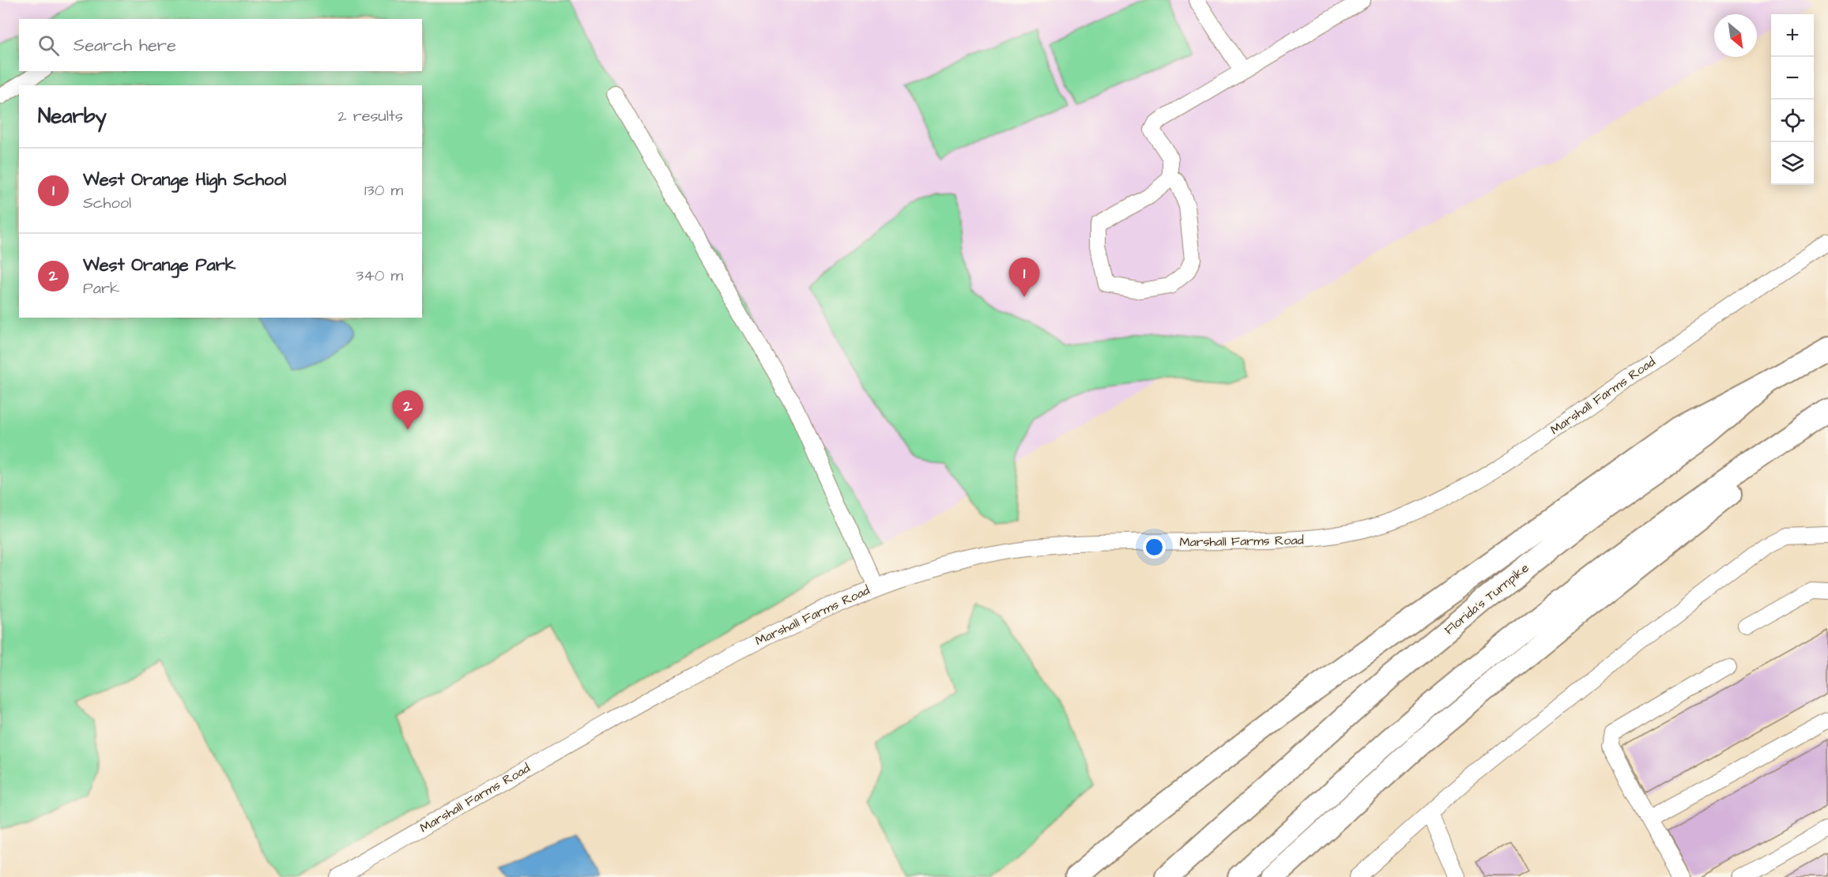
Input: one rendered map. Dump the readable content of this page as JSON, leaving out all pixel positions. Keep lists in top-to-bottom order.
{
  "streets": {
    "highway": ["Florida's Turnpike"],
    "street": ["Marshall Farms Road"]
  },
  "north": "bottom right",
  "page": {
    "map_buttons": ["+", "−"],
    "search": "Search here",
    "heading": ["Nearby", "2 results"],
    "list": [
      {
        "mark": "1",
        "name": "West Orange High School",
        "note": "School",
        "value": "130 m"
      },
      {
        "mark": "2",
        "name": "West Orange Park",
        "note": "Park",
        "value": "340 m"
      }
    ],
    "pins": ["1", "2"]
  }
}
